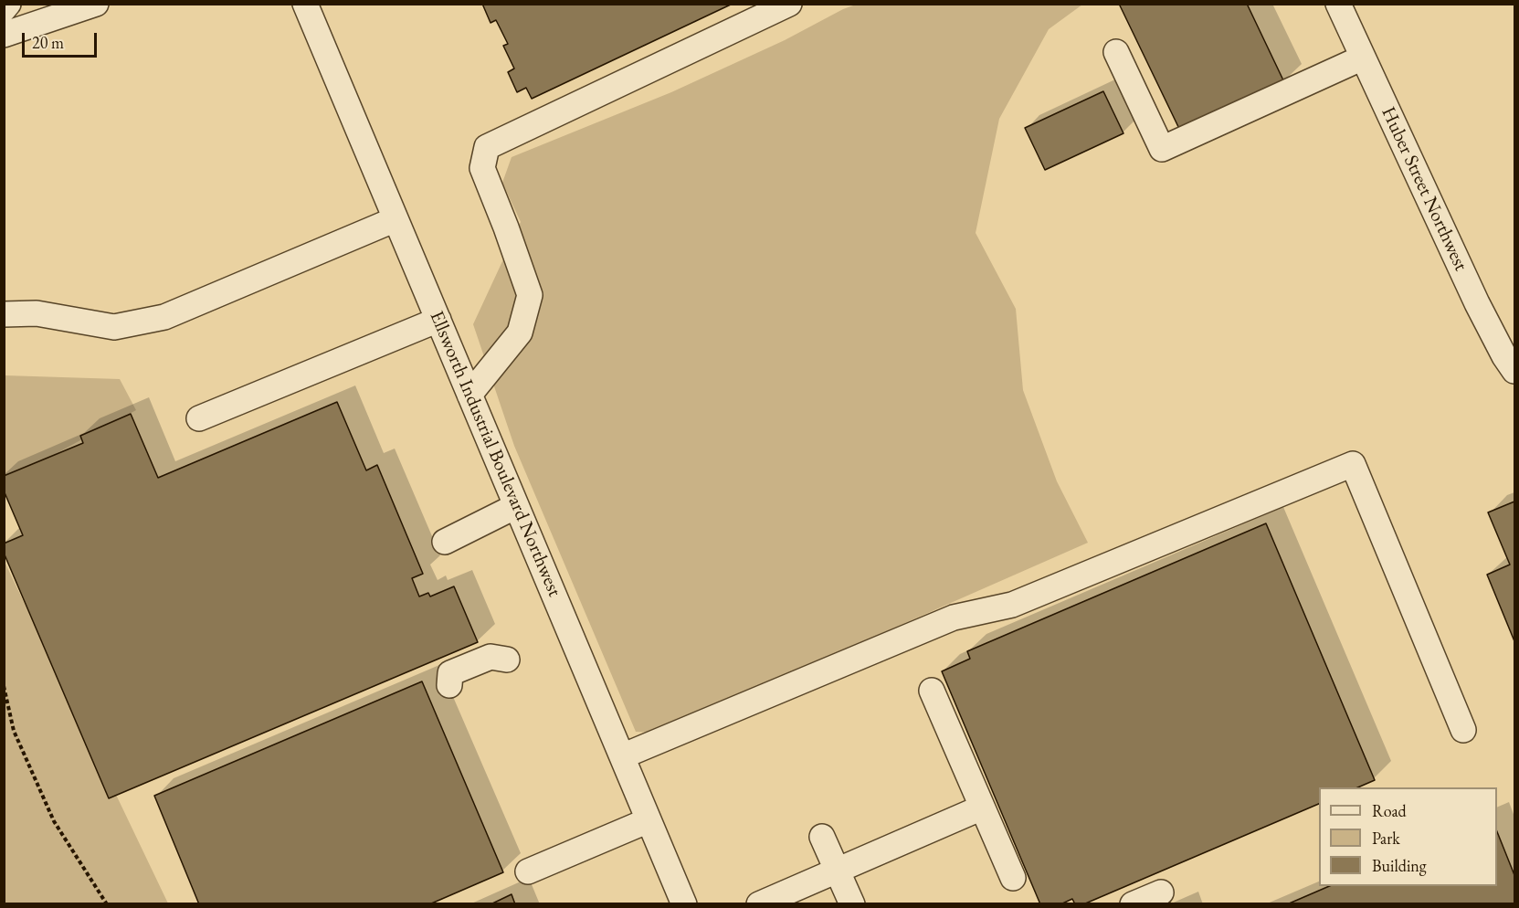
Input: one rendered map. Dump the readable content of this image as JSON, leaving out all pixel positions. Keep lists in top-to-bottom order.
{
  "streets": {
    "street": ["Huber Street Northwest", "Ellsworth Industrial Boulevard Northwest"]
  },
  "legend": ["Road", "Park", "Building"],
  "scale_bar": "20 m"
}
